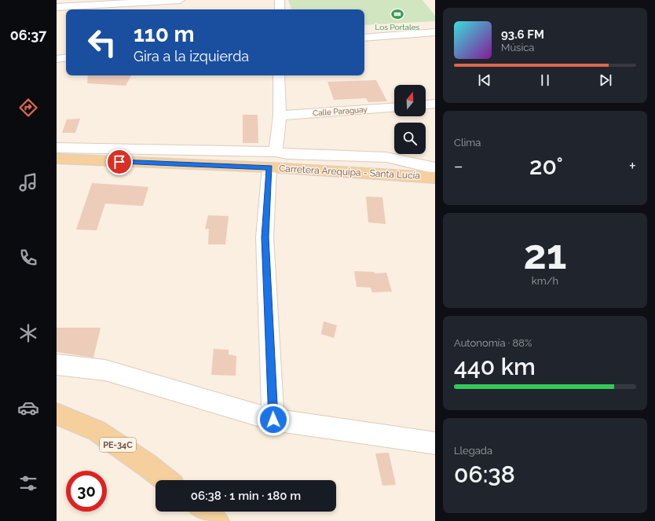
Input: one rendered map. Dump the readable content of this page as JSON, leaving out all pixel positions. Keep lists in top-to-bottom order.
{
  "streets": {
    "main road": ["Carretera Arequipa - Santa Lucía", "PE-34C"],
    "street": ["Calle Paraguay"]
  },
  "places": {
    "sports": ["Los Portales"]
  },
  "north": "top",
  "page": {
    "tabs": "06:37",
    "turn": ["110 m", "Gira a la izquierda"],
    "song": ["93.6 FM", "Música"],
    "tile": [
      "Clima",
      ["21", "km/h"],
      ["Autonomía · 88%", "440 km"],
      ["Llegada", "06:38"]
    ],
    "heat": ["−", "20°", "+"],
    "limit": "30",
    "trip": "06:38 · 1 min · 180 m"
  }
}
